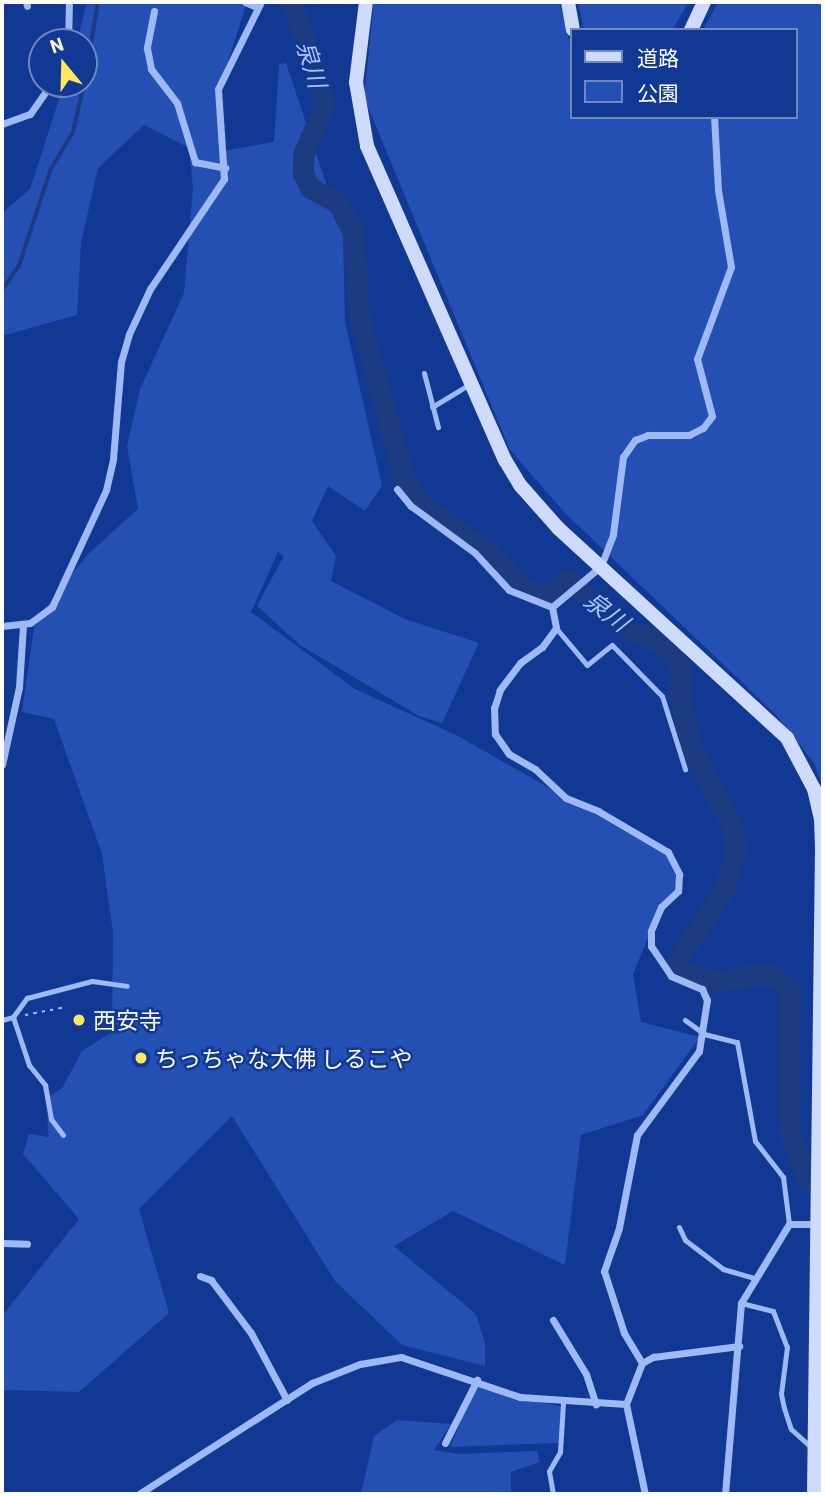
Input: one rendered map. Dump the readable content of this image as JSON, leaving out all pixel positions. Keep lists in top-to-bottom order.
{
  "water": ["泉川"],
  "places": ["西安寺", "ちっちゃな大佛 しるこや"],
  "legend": ["道路", "公園"],
  "north": "top"
}
